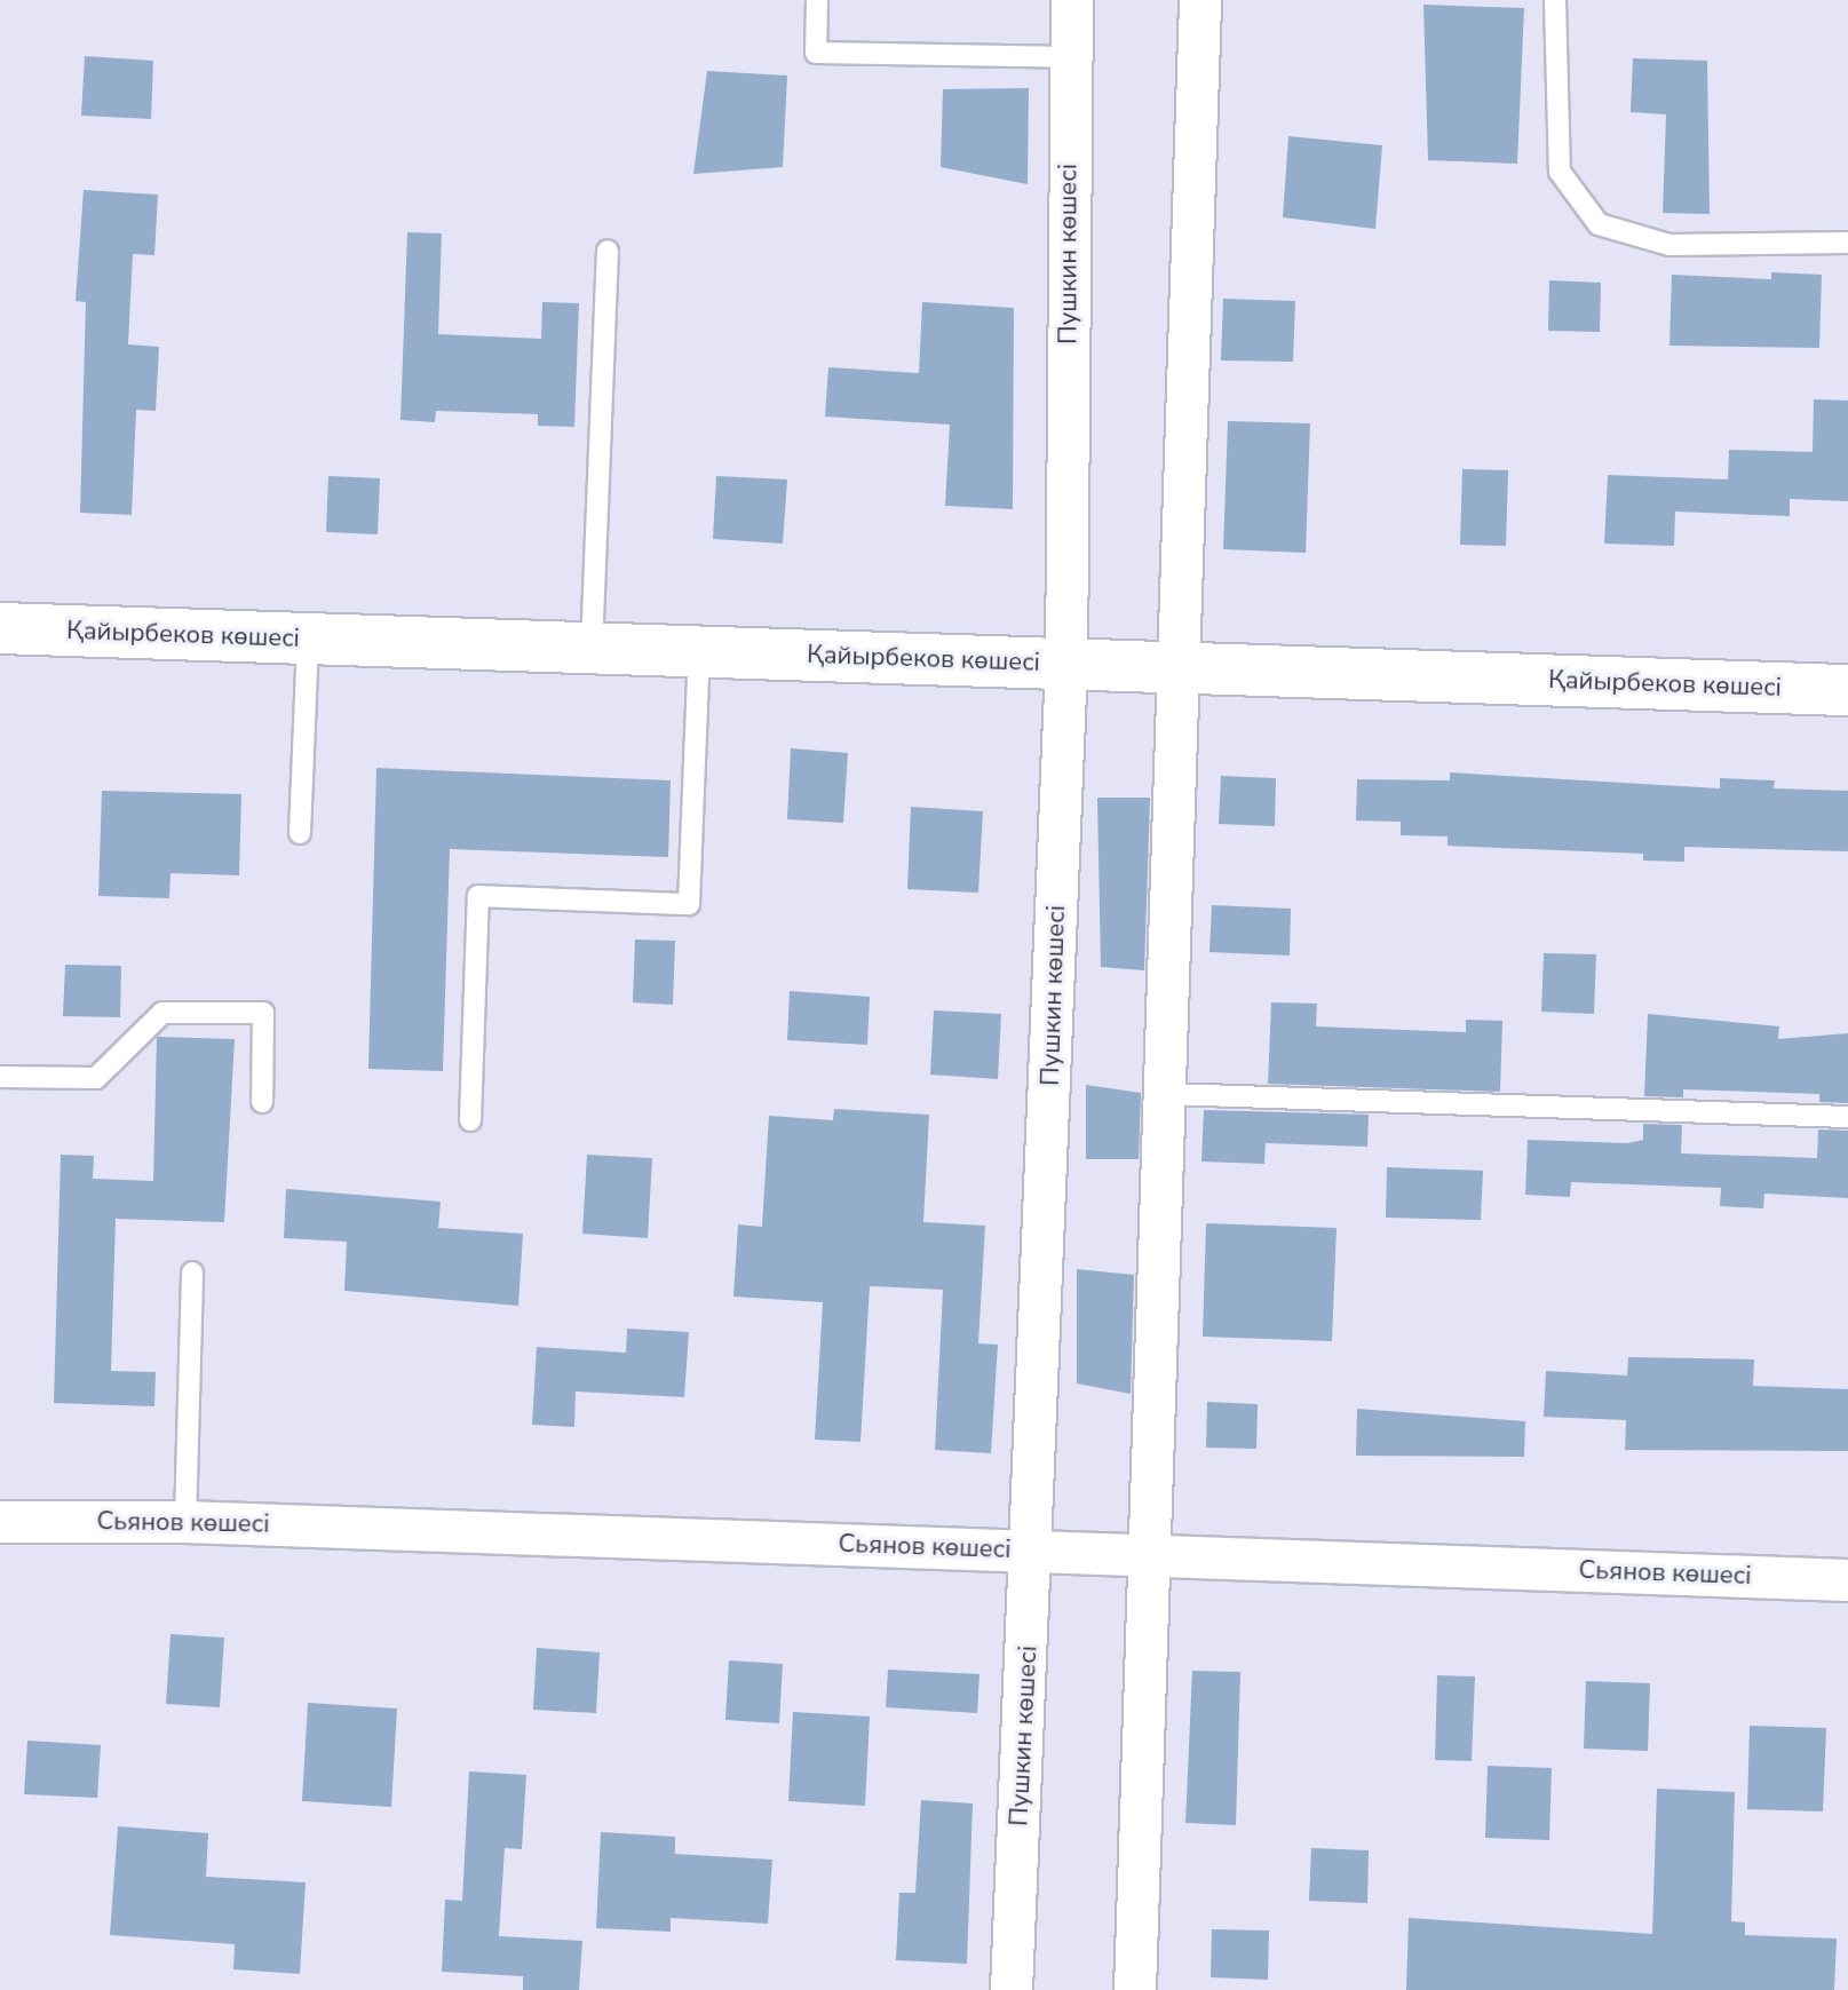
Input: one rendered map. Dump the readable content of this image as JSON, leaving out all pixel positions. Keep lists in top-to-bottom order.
{
  "streets": {
    "main road": ["Қайырбеков көшесі"],
    "street": ["Пушкин көшесі", "Сьянов көшесі"]
  },
  "crossings": [
    ["Пушкин көшесі", "Қайырбеков көшесі"],
    ["Пушкин көшесі", "Сьянов көшесі"]
  ]
}
